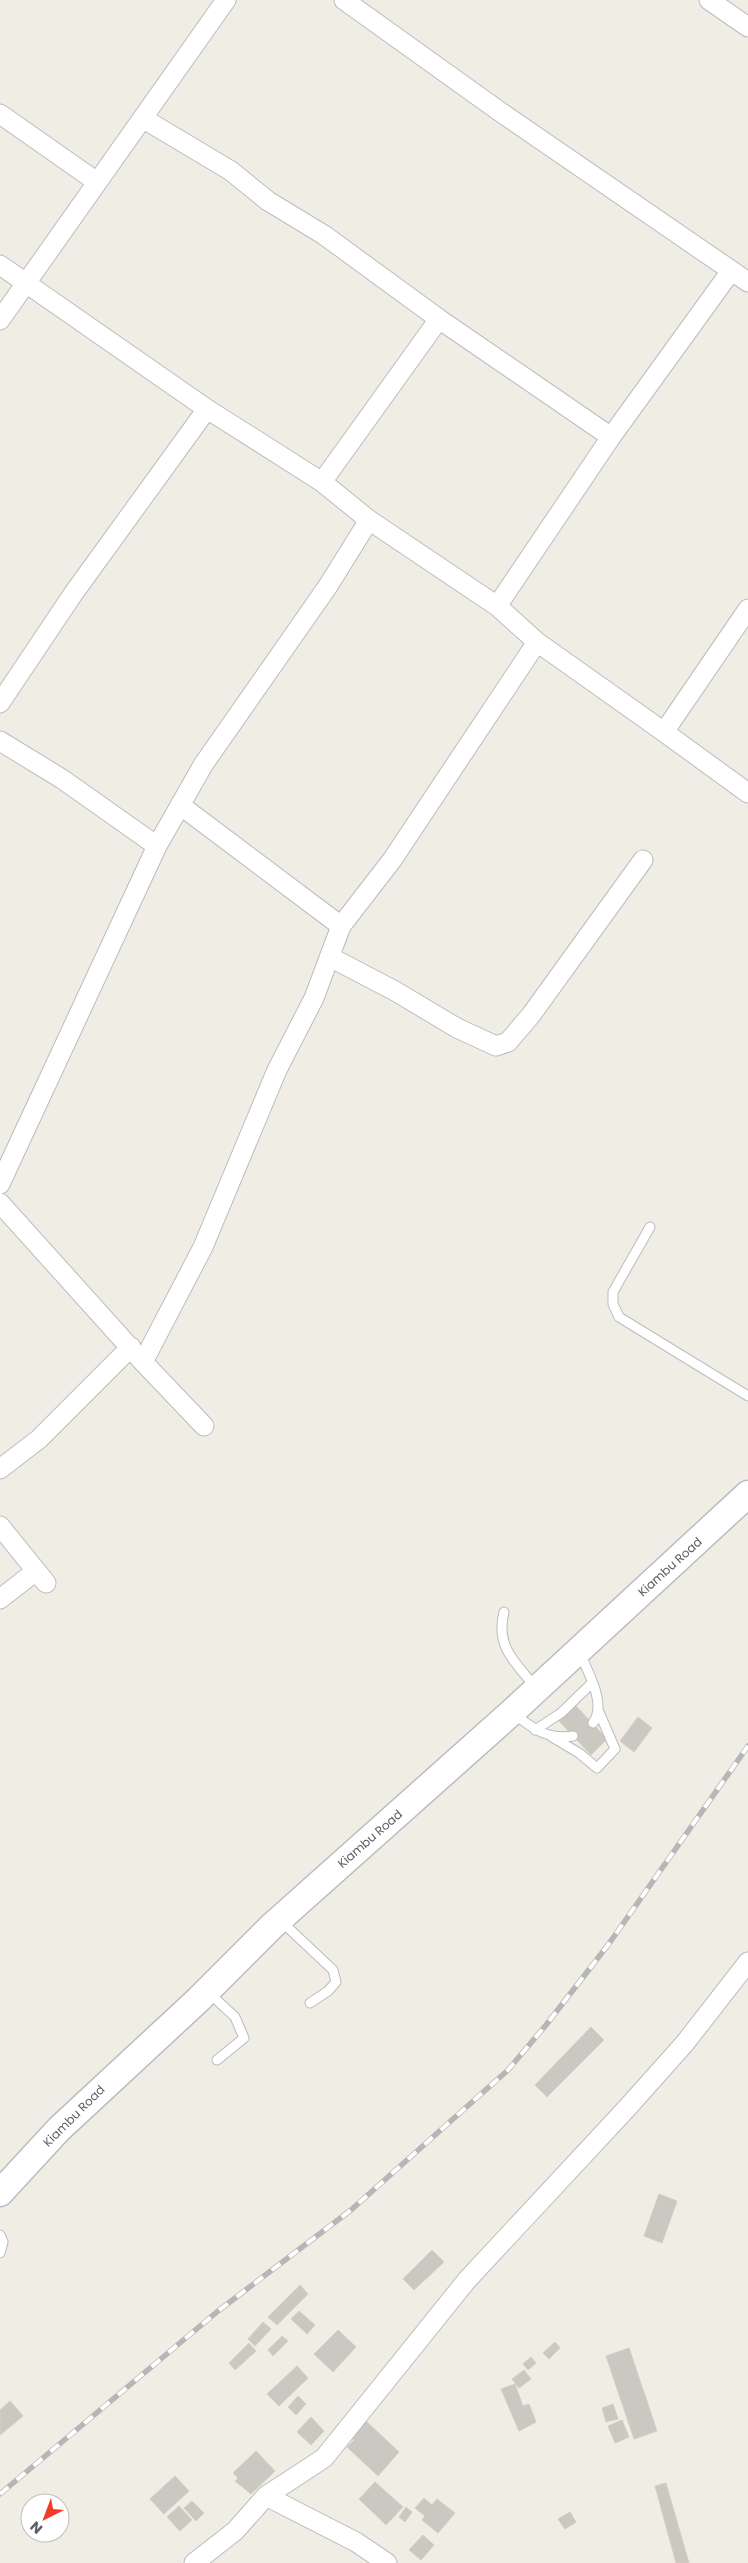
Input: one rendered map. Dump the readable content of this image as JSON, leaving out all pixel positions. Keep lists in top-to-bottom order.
{
  "streets": {
    "main road": ["Kiambu Road"]
  },
  "north": "bottom left"
}
